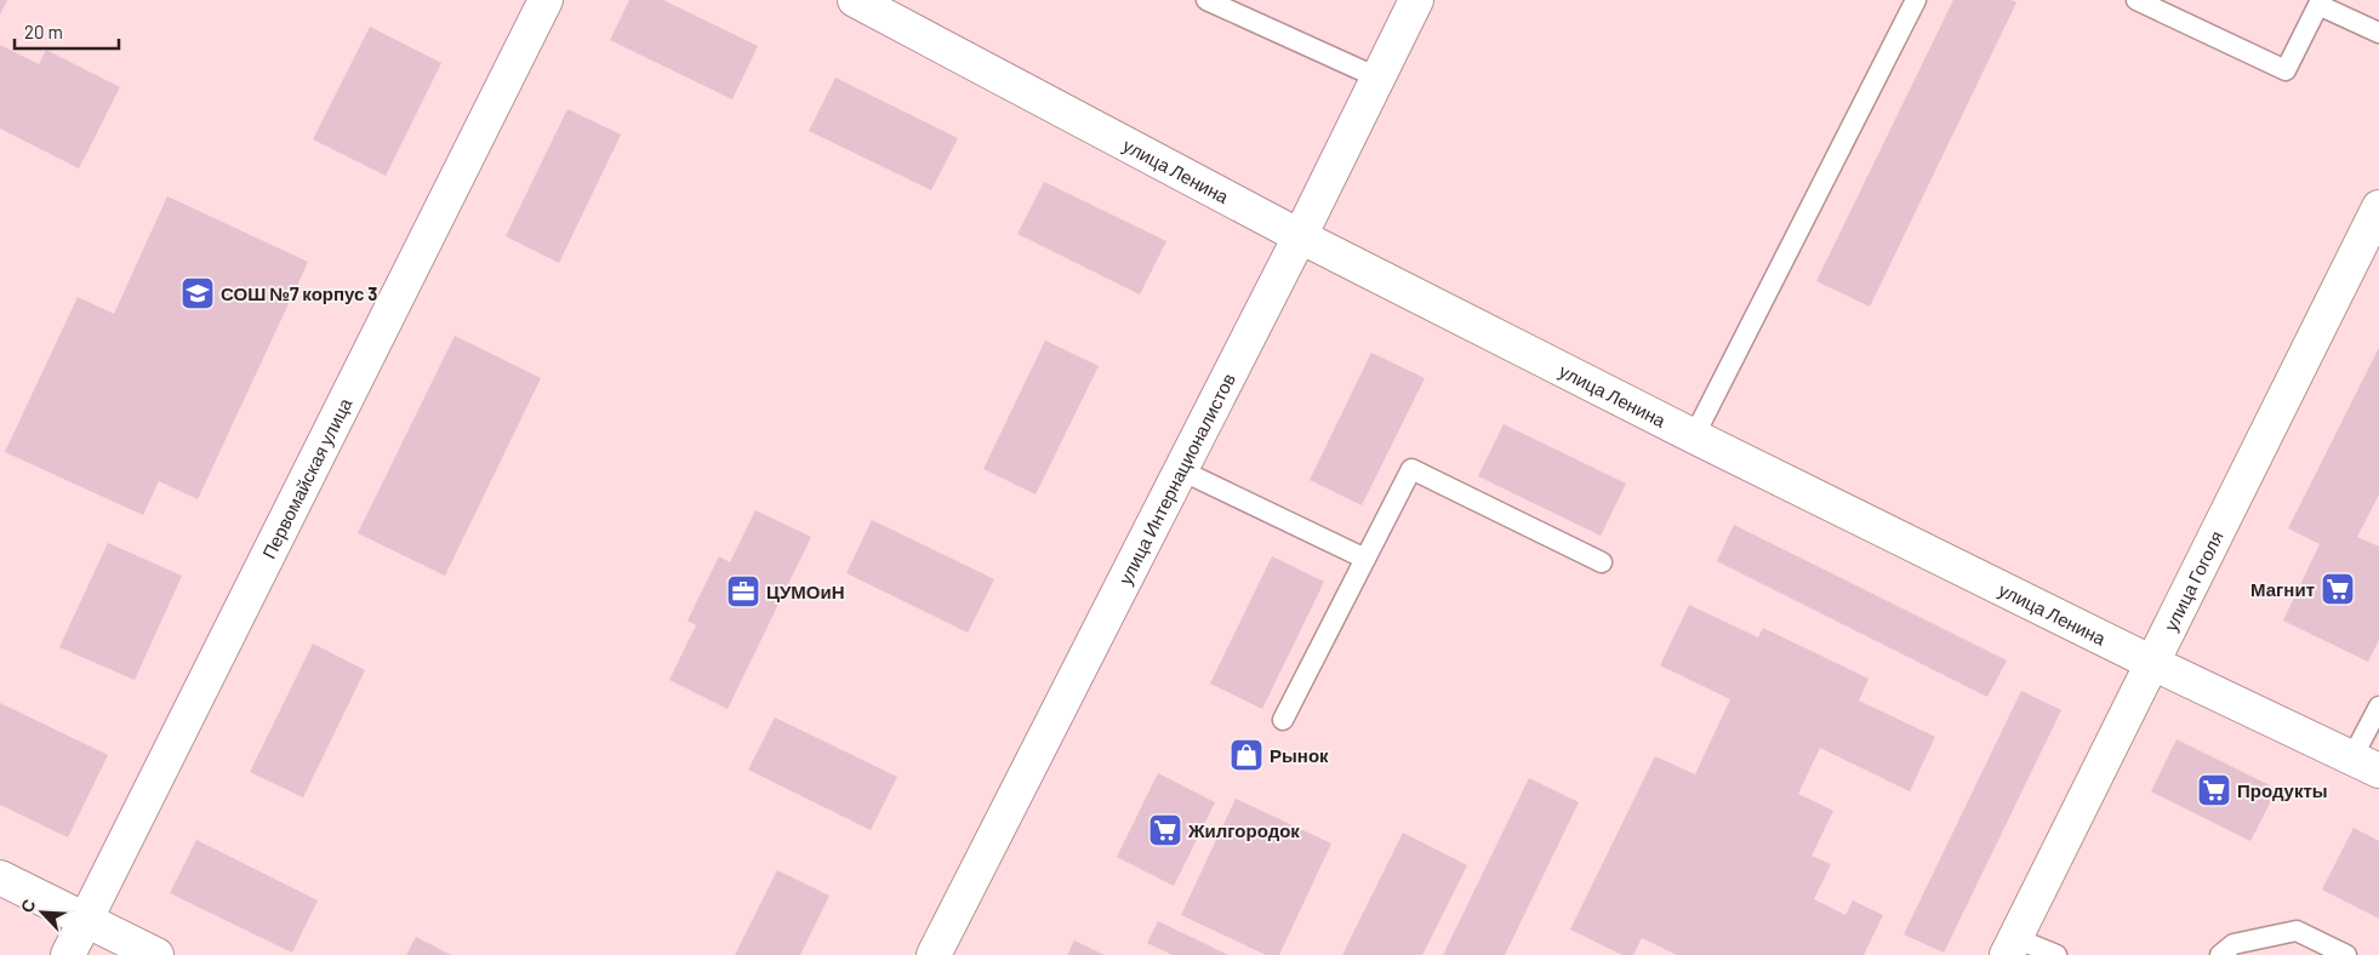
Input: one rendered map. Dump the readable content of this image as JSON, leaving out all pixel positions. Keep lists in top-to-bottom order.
{
  "streets": {
    "street": [
      "улица Ленина",
      "Первомайская улица",
      "улица Интернационалистов",
      "улица Гоголя"
    ]
  },
  "crossings": [
    ["улица Ленина", "улица Интернационалистов"],
    ["улица Ленина", "улица Гоголя"]
  ],
  "places": {
    "school or university": ["СОШ №7 корпус 3"],
    "supermarket": ["Магнит", "Продукты", "Жилгородок"],
    "office": ["ЦУМОиН"],
    "shop": ["Рынок"]
  },
  "scale_bar": "20 m",
  "north": "top left"
}
